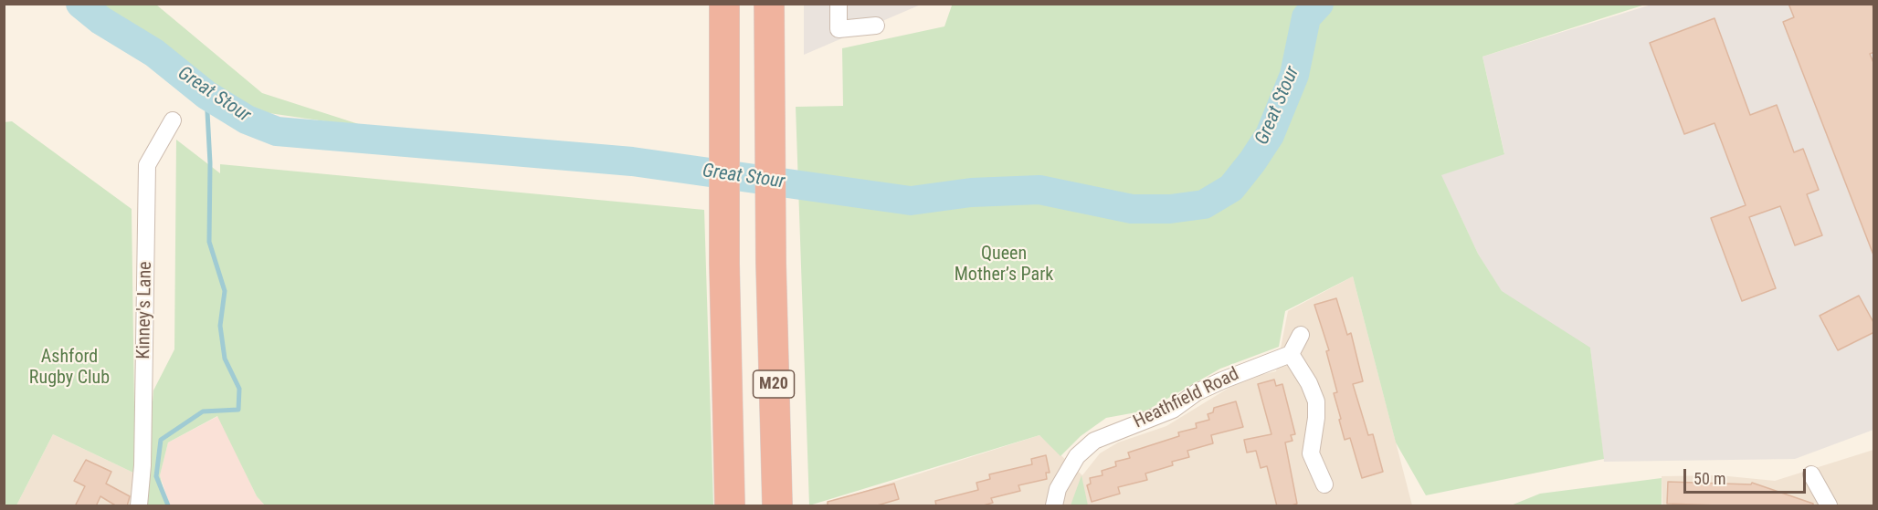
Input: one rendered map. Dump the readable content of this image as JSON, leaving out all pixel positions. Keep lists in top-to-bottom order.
{
  "streets": {
    "highway": ["M20"],
    "street": ["Kinney's Lane", "Heathfield Road"]
  },
  "water": ["Great Stour"],
  "parks": ["Queen Mother’s Park", "Ashford Rugby Club"],
  "scale_bar": "50 m"
}
